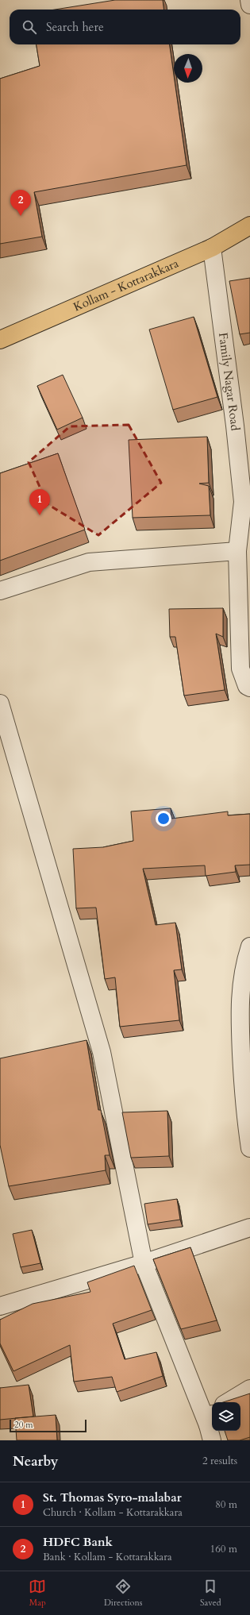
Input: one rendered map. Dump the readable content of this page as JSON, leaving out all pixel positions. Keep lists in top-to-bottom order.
{
  "streets": {
    "main road": ["Kollam - Kottarakkara"],
    "street": ["Family Nagar Road"]
  },
  "crossings": [
    ["Kollam - Kottarakkara", "Family Nagar Road"]
  ],
  "scale_bar": "20 m",
  "north": "bottom",
  "page": {
    "search": "Search here",
    "pins": ["2", "1"],
    "scale": "20 m",
    "heading": ["Nearby", "2 results"],
    "list": [
      {
        "mark": "1",
        "name": "St. Thomas Syro-malabar",
        "note": "Church · Kollam - Kottarakkara",
        "value": "80 m"
      },
      {
        "mark": "2",
        "name": "HDFC Bank",
        "note": "Bank · Kollam - Kottarakkara",
        "value": "160 m"
      }
    ],
    "nav": ["Map", "Directions", "Saved"]
  }
}
